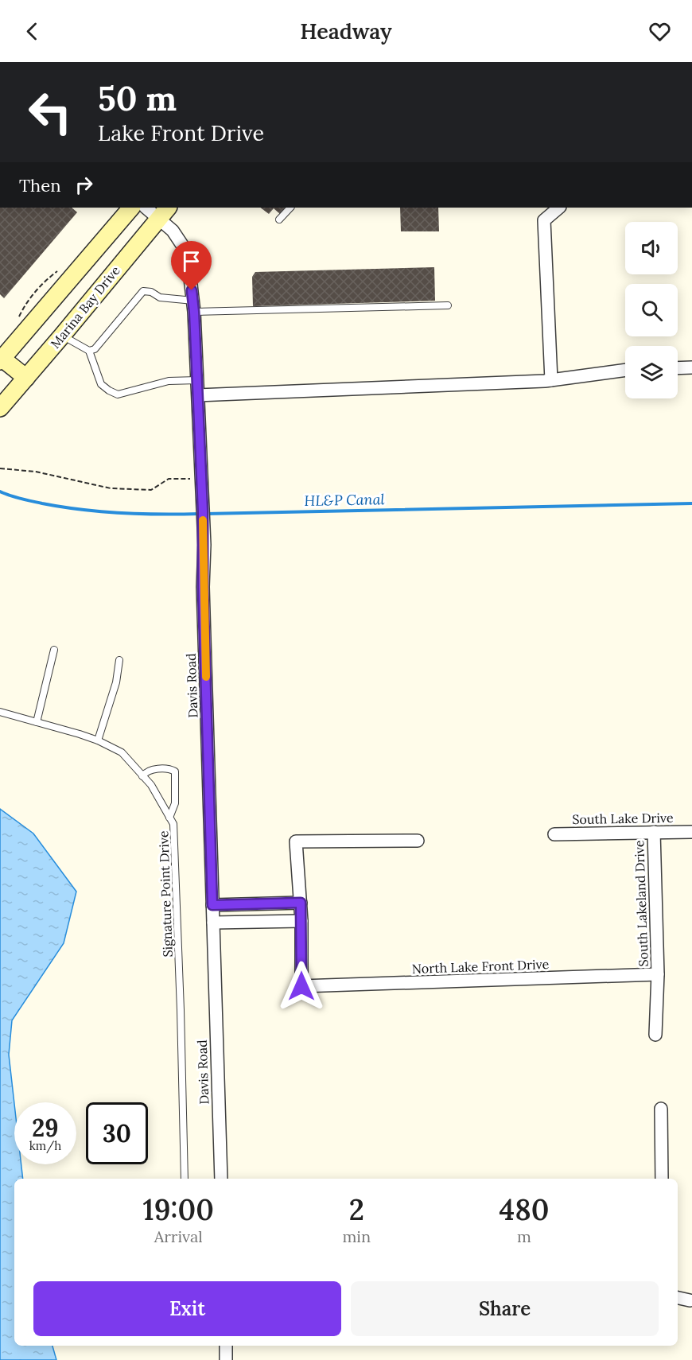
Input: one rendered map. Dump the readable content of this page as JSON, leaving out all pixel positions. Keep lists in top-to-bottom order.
{
  "streets": {
    "main road": ["Marina Bay Drive"],
    "street": [
      "Davis Road",
      "South Lake Drive",
      "South Lakeland Drive",
      "North Lake Front Drive"
    ],
    "lane": ["Signature Point Drive"]
  },
  "crossings": [
    ["Marina Bay Drive", "Davis Road"],
    ["South Lake Drive", "South Lakeland Drive"],
    ["South Lakeland Drive", "North Lake Front Drive"]
  ],
  "water": ["HL&P Canal"],
  "page": {
    "header": "Headway",
    "turn": ["50 m", "Lake Front Drive"],
    "then": "Then",
    "speed": "29 km/h",
    "limit": "30",
    "eta": [
      "19:00",
      "Arrival",
      "2",
      "min",
      "480",
      "m"
    ],
    "buttons": ["Exit", "Share"]
  }
}
